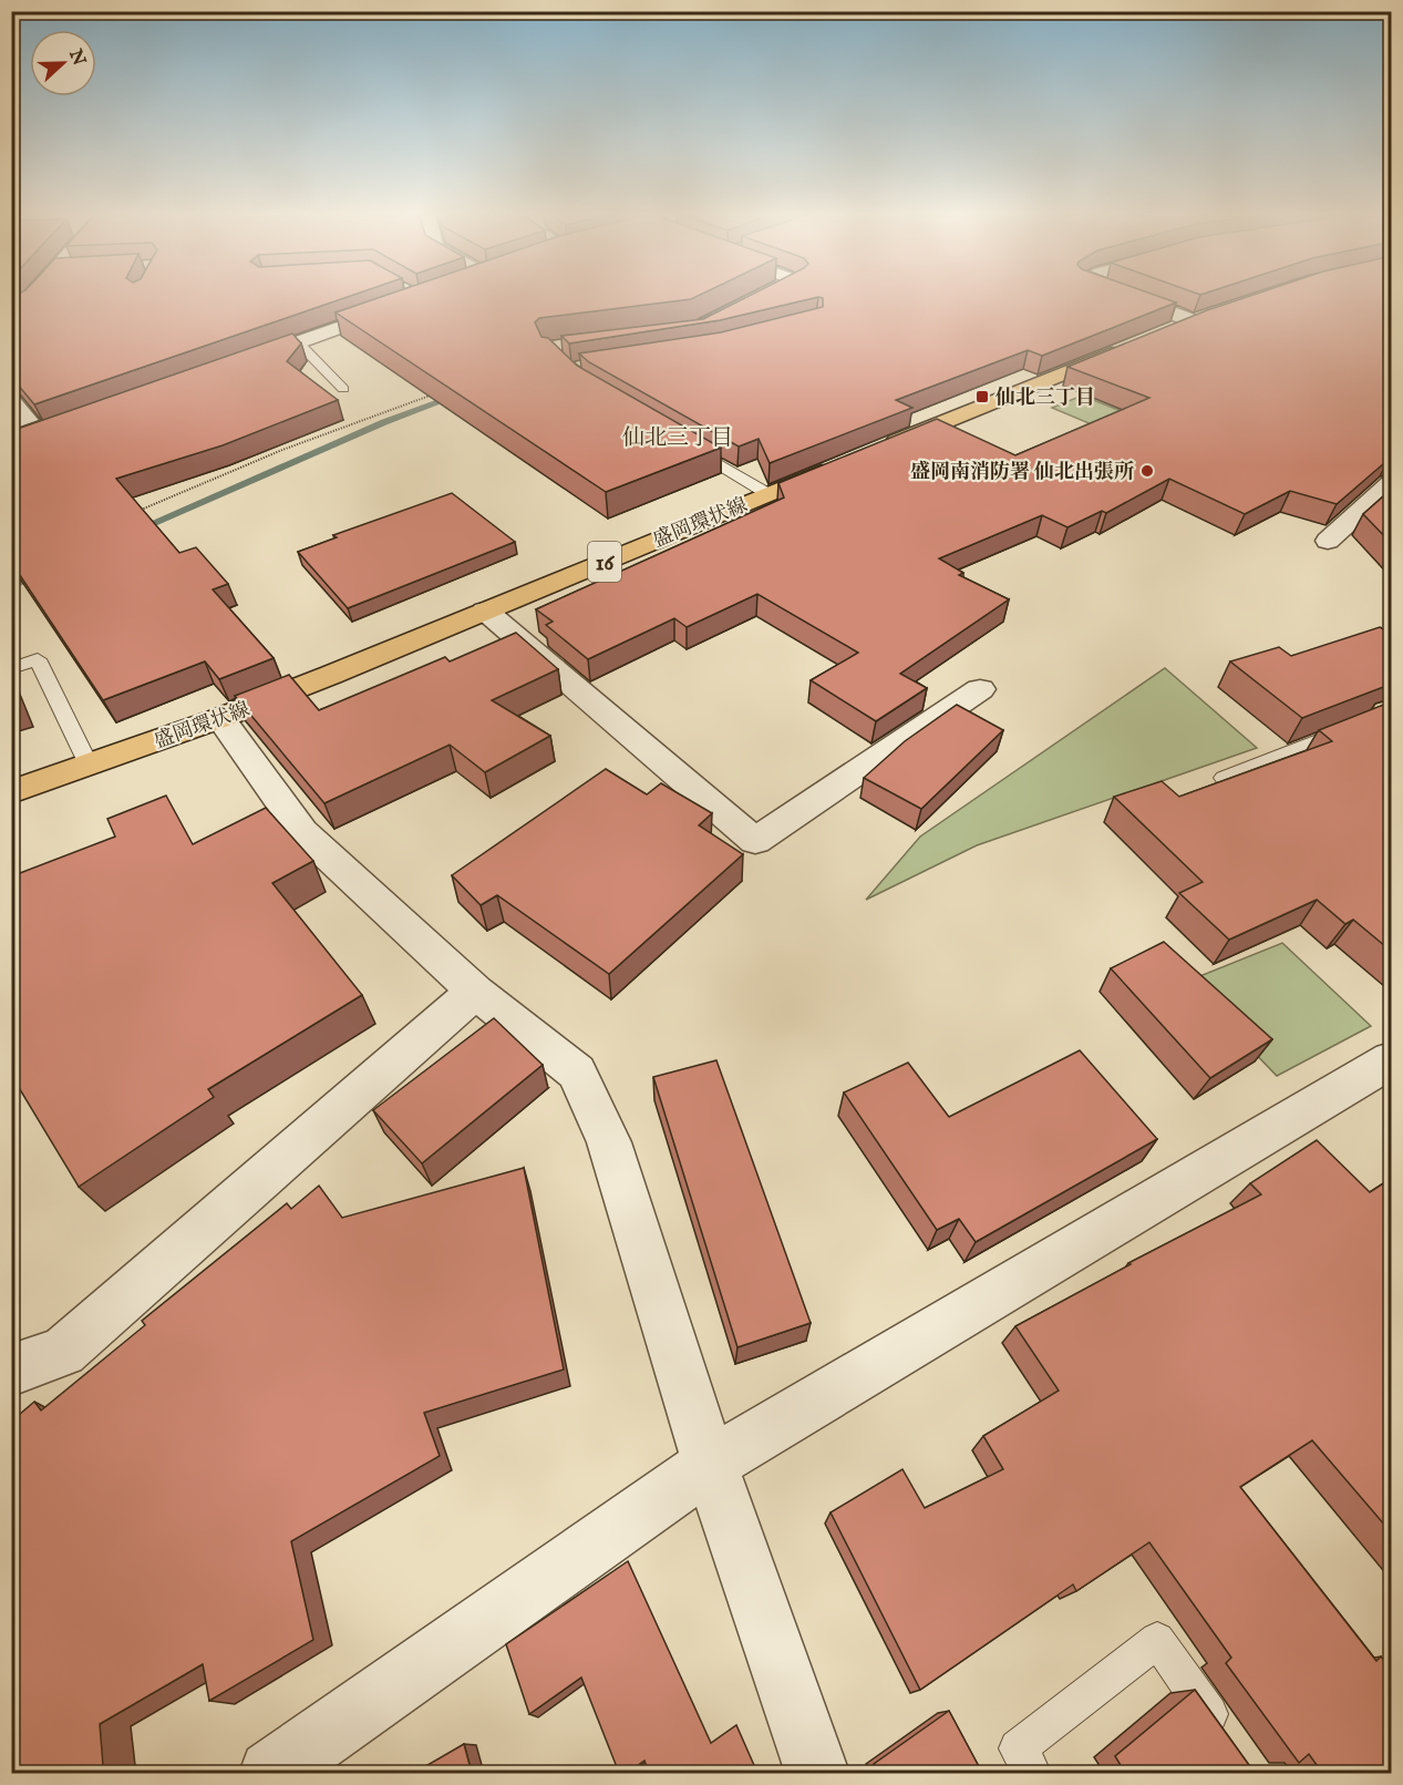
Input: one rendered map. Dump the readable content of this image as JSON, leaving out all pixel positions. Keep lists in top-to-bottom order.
{
  "streets": {
    "main road": ["盛岡環状線", "16"]
  },
  "districts": ["仙北三丁目"],
  "places": {
    "transit": ["仙北三丁目"],
    "other": ["盛岡南消防署 仙北出張所"]
  },
  "north": "right"
}
